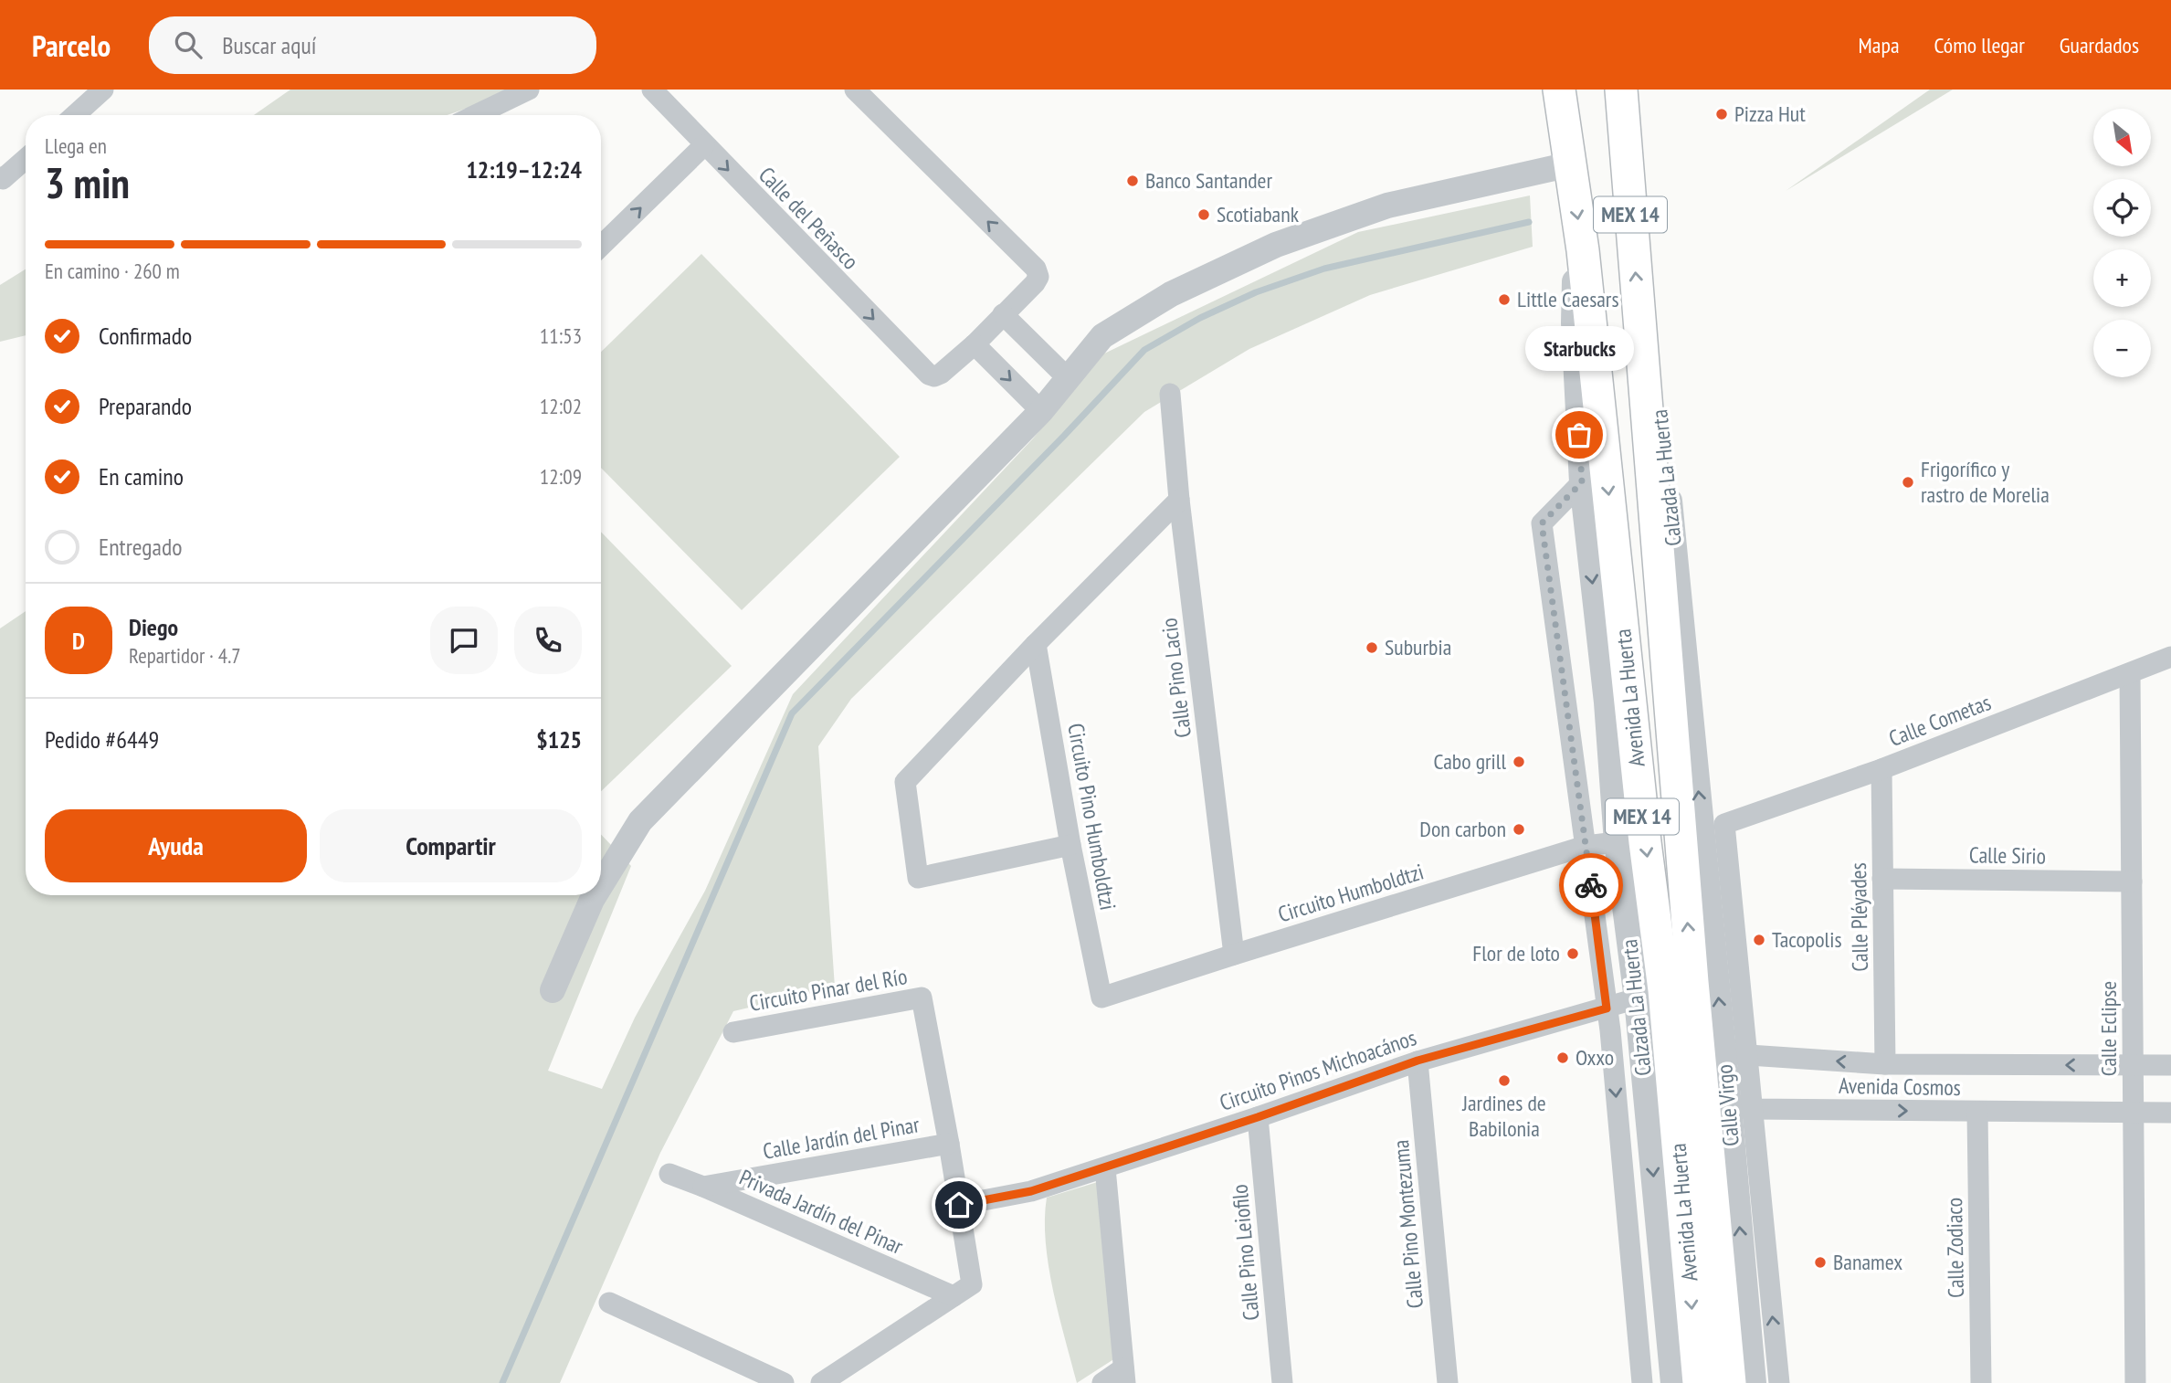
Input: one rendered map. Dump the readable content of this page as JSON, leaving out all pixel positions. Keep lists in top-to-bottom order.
{
  "streets": {
    "main road": ["MEX 14", "Avenida La Huerta"],
    "street": [
      "Calle del Peñasco",
      "Calzada La Huerta",
      "Calle Pino Lacio",
      "Calle Cometas",
      "Circuito Pino Humboldtzi",
      "Calle Sirio",
      "Circuito Humboldtzi",
      "Calle Pléyades",
      "Circuito Pinar del Río",
      "Calle Eclipse",
      "Circuito Pinos Michoacános",
      "Avenida Cosmos",
      "Calle Virgo",
      "Calle Jardín del Pinar",
      "Privada Jardín del Pinar",
      "Calle Pino Montezuma",
      "Calle Zodiaco",
      "Calle Pino Leiofilo"
    ]
  },
  "crossings": [
    ["Calzada La Huerta", "Avenida La Huerta"],
    ["Calzada La Huerta", "Circuito Humboldtzi"],
    ["Calzada La Huerta", "Circuito Pinos Michoacános"],
    ["Calzada La Huerta", "Avenida Cosmos"],
    ["Calzada La Huerta", "Calle Virgo"],
    ["Calle Pino Lacio", "Circuito Humboldtzi"],
    ["Avenida La Huerta", "Circuito Pinos Michoacános"],
    ["Avenida La Huerta", "Avenida Cosmos"],
    ["Avenida La Huerta", "Calle Virgo"],
    ["Calle Cometas", "Calle Pléyades"],
    ["Calle Cometas", "Calle Eclipse"],
    ["Calle Cometas", "Calle Virgo"],
    ["Circuito Pino Humboldtzi", "Circuito Humboldtzi"],
    ["Calle Sirio", "Calle Pléyades"],
    ["Calle Sirio", "Calle Eclipse"],
    ["Calle Pléyades", "Avenida Cosmos"],
    ["Circuito Pinar del Río", "Circuito Pinos Michoacános"],
    ["Circuito Pinar del Río", "Calle Jardín del Pinar"],
    ["Circuito Pinar del Río", "Privada Jardín del Pinar"],
    ["Calle Eclipse", "Avenida Cosmos"],
    ["Circuito Pinos Michoacános", "Calle Pino Montezuma"],
    ["Circuito Pinos Michoacános", "Calle Pino Leiofilo"],
    ["Avenida Cosmos", "Calle Virgo"],
    ["Avenida Cosmos", "Calle Zodiaco"],
    ["Calle Jardín del Pinar", "Privada Jardín del Pinar"]
  ],
  "one_way": ["Calle del Peñasco"],
  "places": [
    "Pizza Hut",
    "Banco Santander",
    "Scotiabank",
    "Little Caesars",
    "Starbucks",
    "Frigorífico y rastro de Morelia",
    "Suburbia",
    "Cabo grill",
    "Don carbon",
    "Tacopolis",
    "Flor de loto",
    "Oxxo",
    "Jardines de Babilonia",
    "Banamex"
  ],
  "north": "bottom right",
  "page": {
    "header": "Parcelo",
    "search": "Buscar aquí",
    "nav": ["Mapa", "Cómo llegar", "Guardados"],
    "map_buttons": ["+", "−"],
    "heading": ["3 min", "Llega en", "12:19–12:24"],
    "panel": [
      "Diego",
      "Repartidor · 4.7",
      "Pedido #6449",
      "$125"
    ],
    "bar": "En camino · 260 m",
    "list": [
      ["Confirmado", "11:53"],
      ["Preparando", "12:02"],
      ["En camino", "12:09"],
      "Entregado"
    ],
    "bubble": "Starbucks",
    "round": "D",
    "buttons": ["Ayuda", "Compartir"]
  }
}
